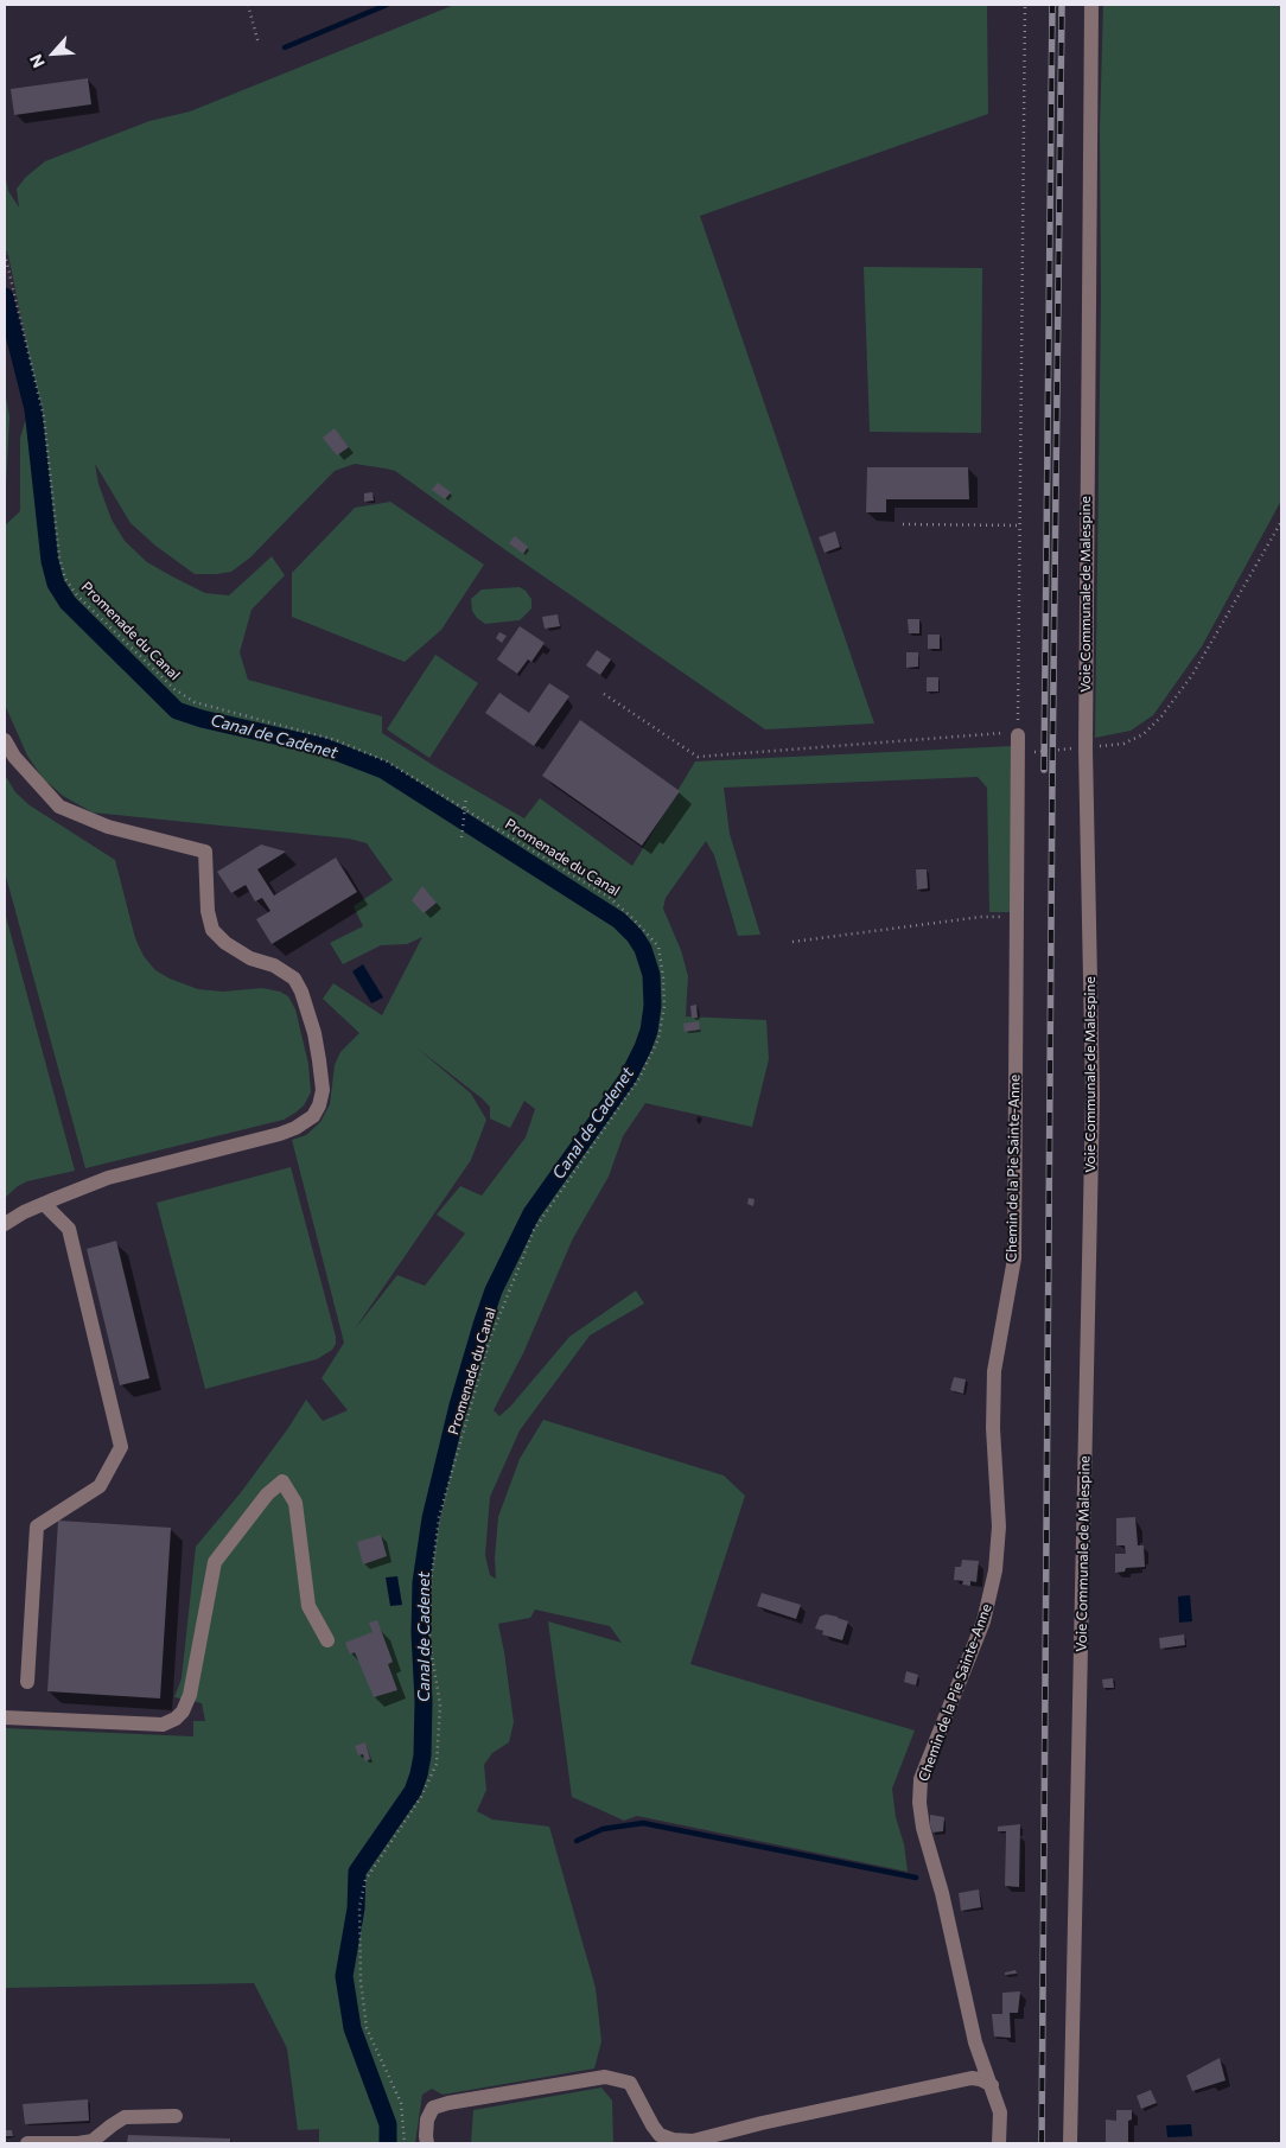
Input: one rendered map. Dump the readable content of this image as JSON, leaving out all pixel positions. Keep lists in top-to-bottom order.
{
  "streets": {
    "street": ["Voie Communale de Malespine", "Chemin de la Pie Sainte-Anne"],
    "path": ["Promenade du Canal"]
  },
  "water": ["Canal de Cadenet"],
  "north": "bottom left"
}
